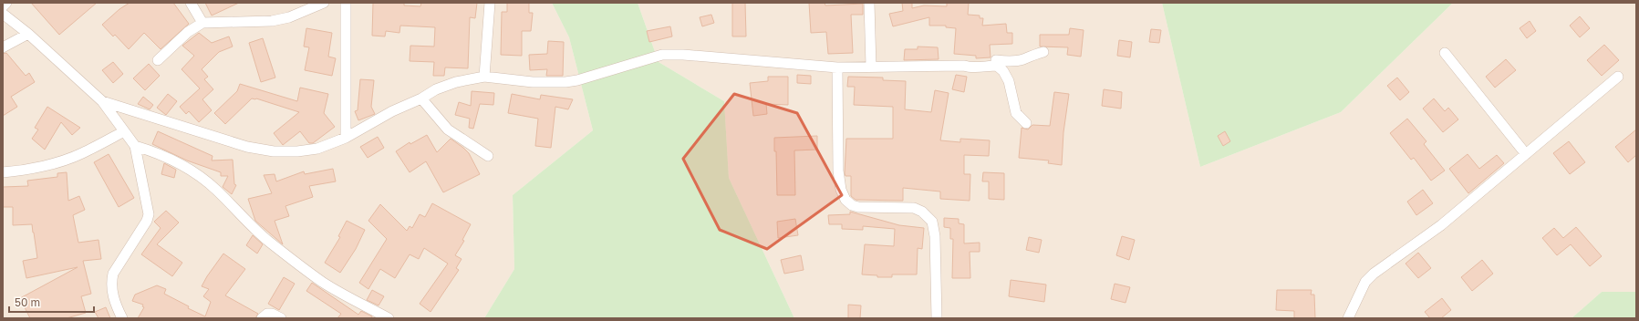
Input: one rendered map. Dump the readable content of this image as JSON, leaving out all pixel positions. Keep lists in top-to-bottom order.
{
  "scale_bar": "50 m"
}
